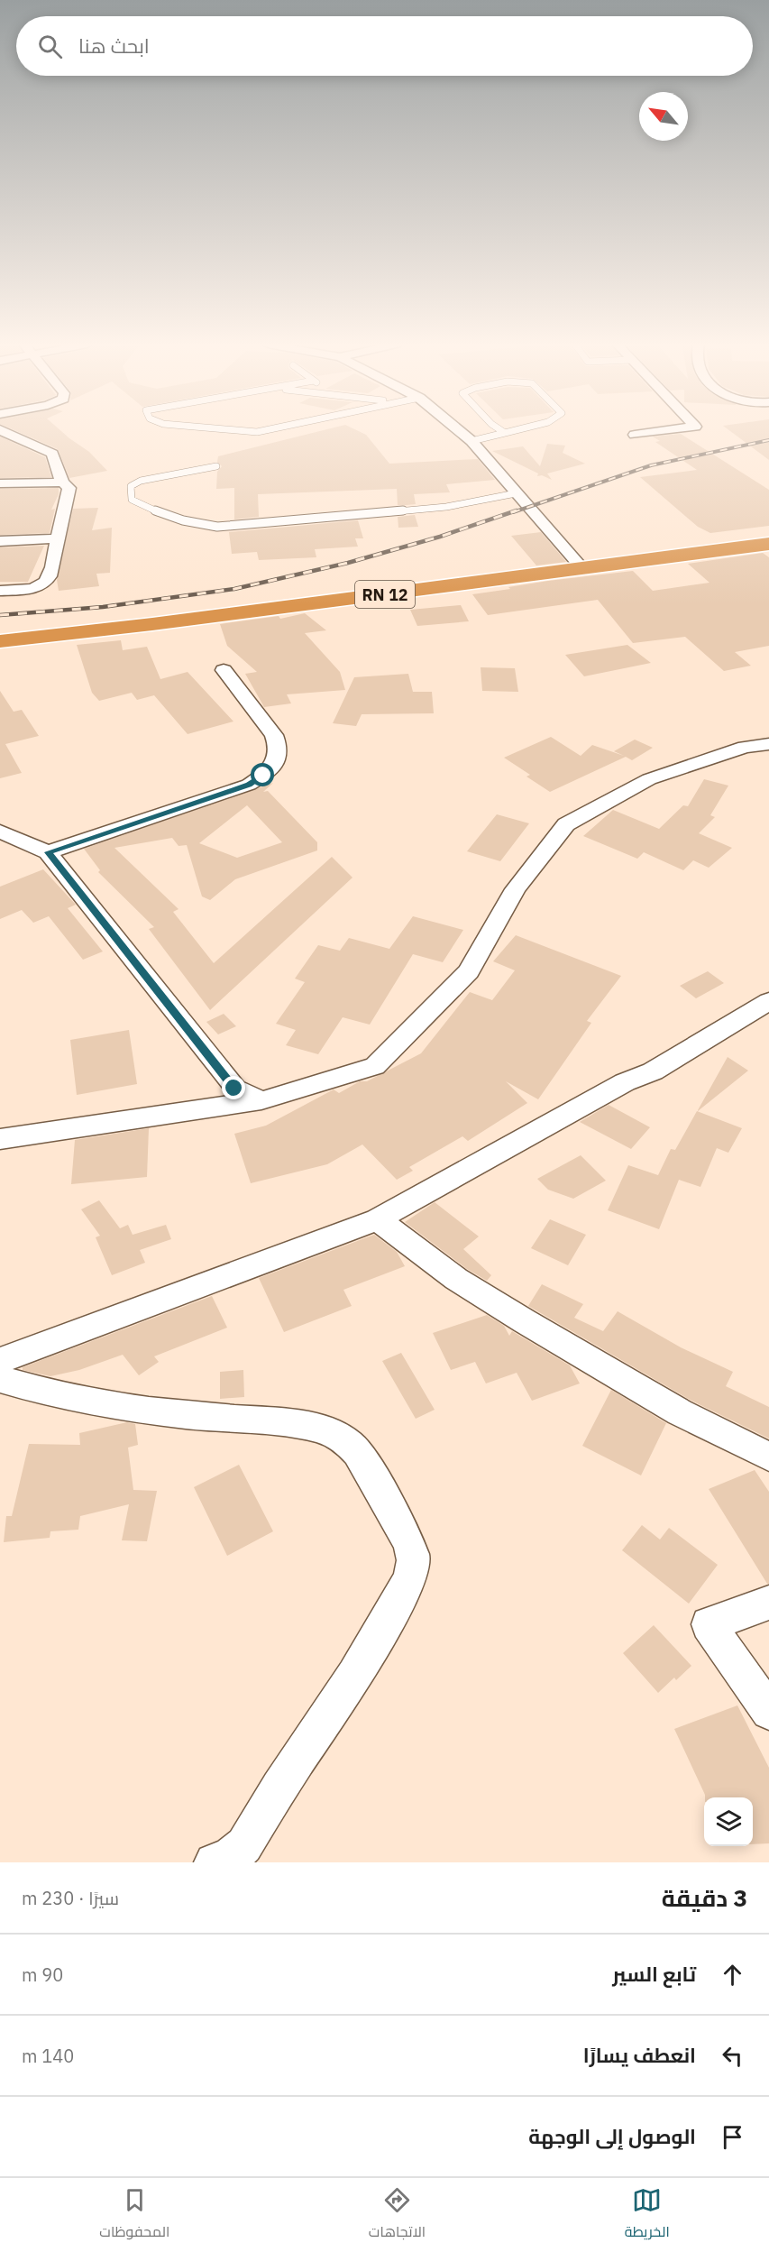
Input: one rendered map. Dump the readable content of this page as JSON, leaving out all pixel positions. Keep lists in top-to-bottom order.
{
  "streets": {
    "highway": ["RN 12"]
  },
  "north": "top left",
  "page": {
    "search": "ابحث هنا",
    "heading": ["3 دقيقة", "سيرًا · 230 m"],
    "list": [
      ["تابع السير", "90 m"],
      ["انعطف يسارًا", "140 m"],
      "الوصول إلى الوجهة"
    ],
    "nav": ["الخريطة", "الاتجاهات", "المحفوظات"]
  }
}
